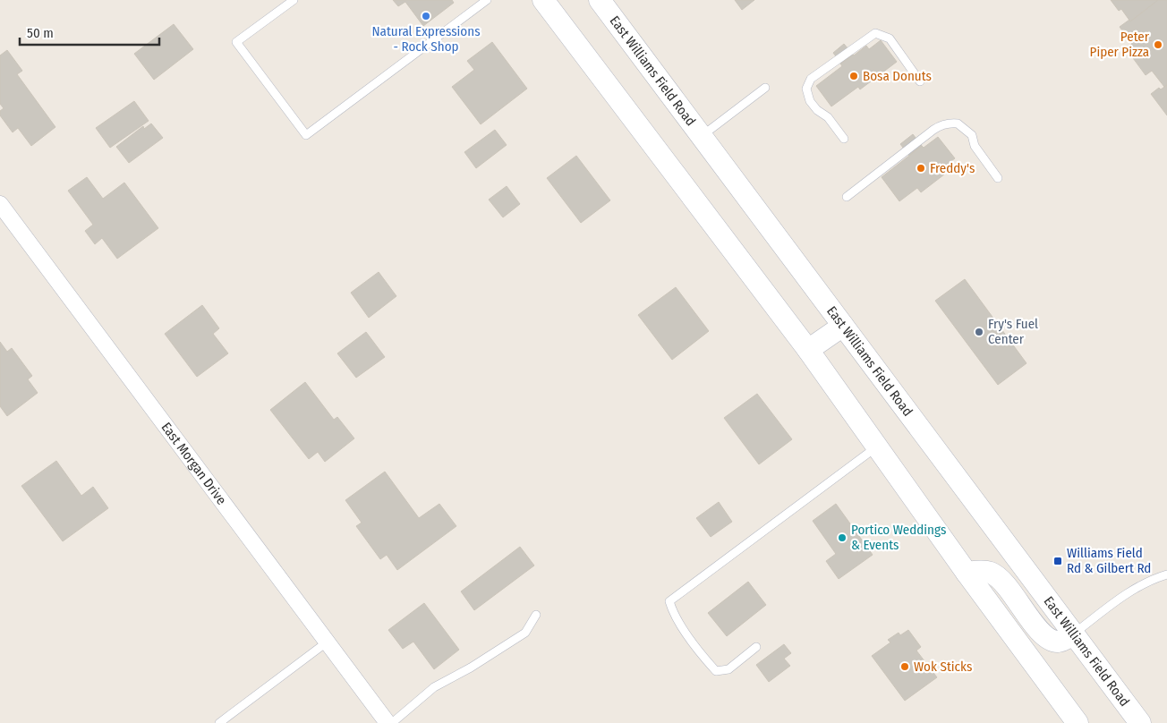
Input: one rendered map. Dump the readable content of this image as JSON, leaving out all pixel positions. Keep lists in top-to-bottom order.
{
  "streets": {
    "main road": ["East Williams Field Road"],
    "street": ["East Morgan Drive"]
  },
  "places": {
    "other": [
      "Natural Expressions - Rock Shop",
      "Peter Piper Pizza",
      "Bosa Donuts",
      "Freddy's",
      "Fry's Fuel Center",
      "Portico Weddings & Events",
      "Wok Sticks"
    ],
    "transit": ["Williams Field Rd & Gilbert Rd"]
  },
  "scale_bar": "50 m"
}
